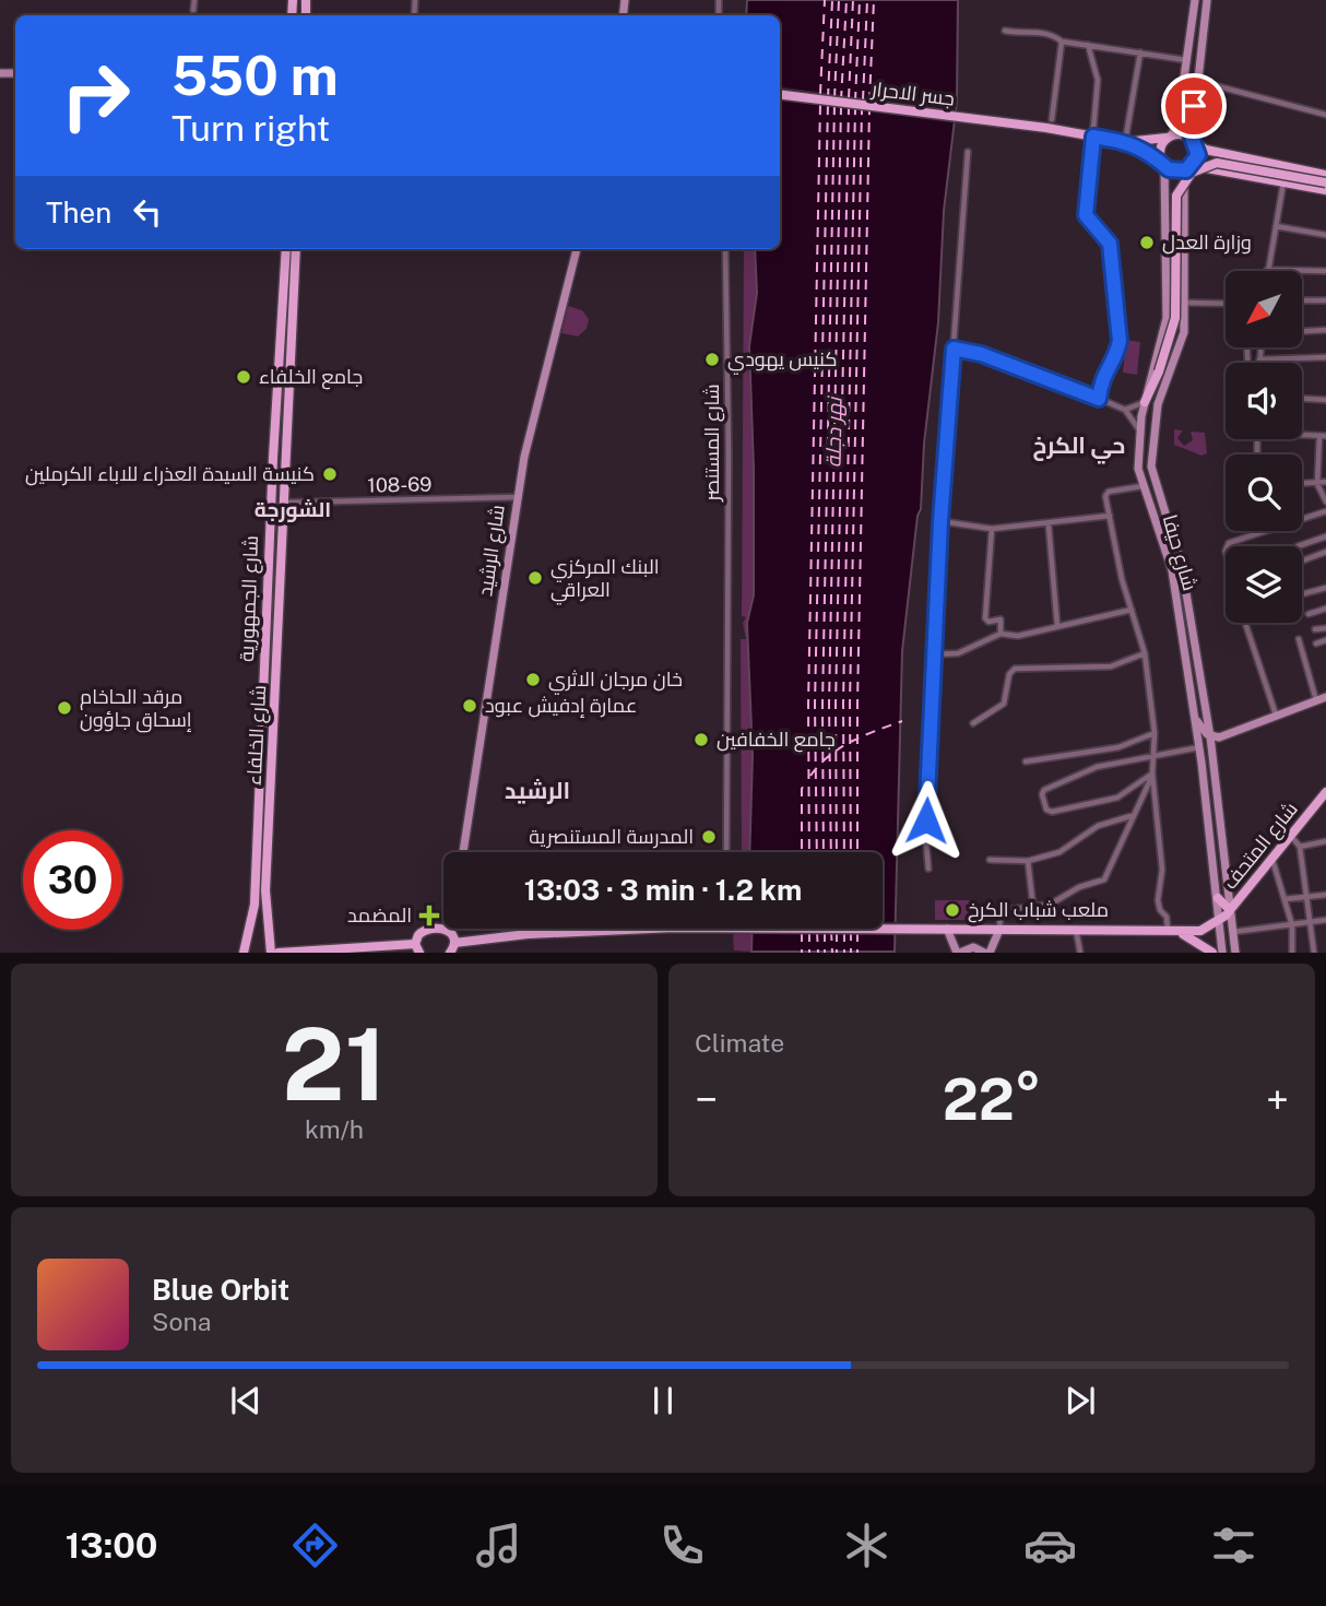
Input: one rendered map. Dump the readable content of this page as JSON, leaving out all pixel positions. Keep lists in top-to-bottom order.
{
  "streets": {
    "main road": [
      "جسر الاحرار",
      "شارع الرشيد",
      "شارع حيفا",
      "شارع الجمهورية",
      "شارع الخلفاء",
      "شارع المتحف"
    ],
    "street": ["شارع المستنصر", "108-69"]
  },
  "crossings": [
    ["108-69", "شارع الرشيد"],
    ["108-69", "شارع الخلفاء"],
    ["شارع حيفا", "شارع المتحف"]
  ],
  "districts": ["حي الكرخ", "الشورجة", "الرشيد"],
  "water": ["نهر دجلة"],
  "places": {
    "other": [
      "وزارة العدل",
      "كنيس يهودي",
      "جامع الخلفاء",
      "كنيسة السيدة العذراء للاباء الكرملين",
      "البنك المركزي العراقي",
      "خان مرجان الاثري",
      "عمارة إدفيش عبود",
      "مرقد الحاخام إسحاق جاؤون",
      "جامع الخفافين",
      "المدرسة المستنصرية",
      "ملعب شباب الكرخ"
    ],
    "health": ["المضمد"]
  },
  "north": "bottom left",
  "page": {
    "turn": ["550 m", "Turn right"],
    "then": "Then",
    "limit": "30",
    "trip": "13:03 · 3 min · 1.2 km",
    "tile": [
      ["21", "km/h"],
      "Climate"
    ],
    "heat": ["−", "22°", "+"],
    "song": ["Blue Orbit", "Sona"],
    "tabs": "13:00"
  }
}
